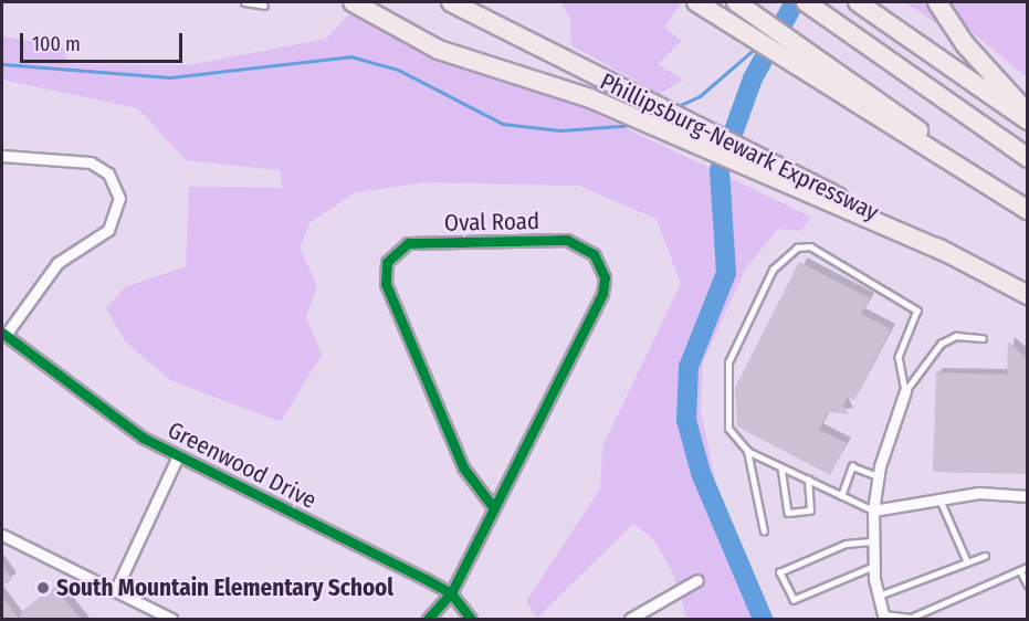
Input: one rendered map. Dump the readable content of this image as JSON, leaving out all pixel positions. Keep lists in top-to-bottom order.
{
  "streets": {
    "highway": ["Phillipsburg-Newark Expressway"],
    "street": ["Oval Road", "Greenwood Drive"]
  },
  "crossings": [
    ["Oval Road", "Greenwood Drive"]
  ],
  "places": ["South Mountain Elementary School"],
  "scale_bar": "100 m"
}
